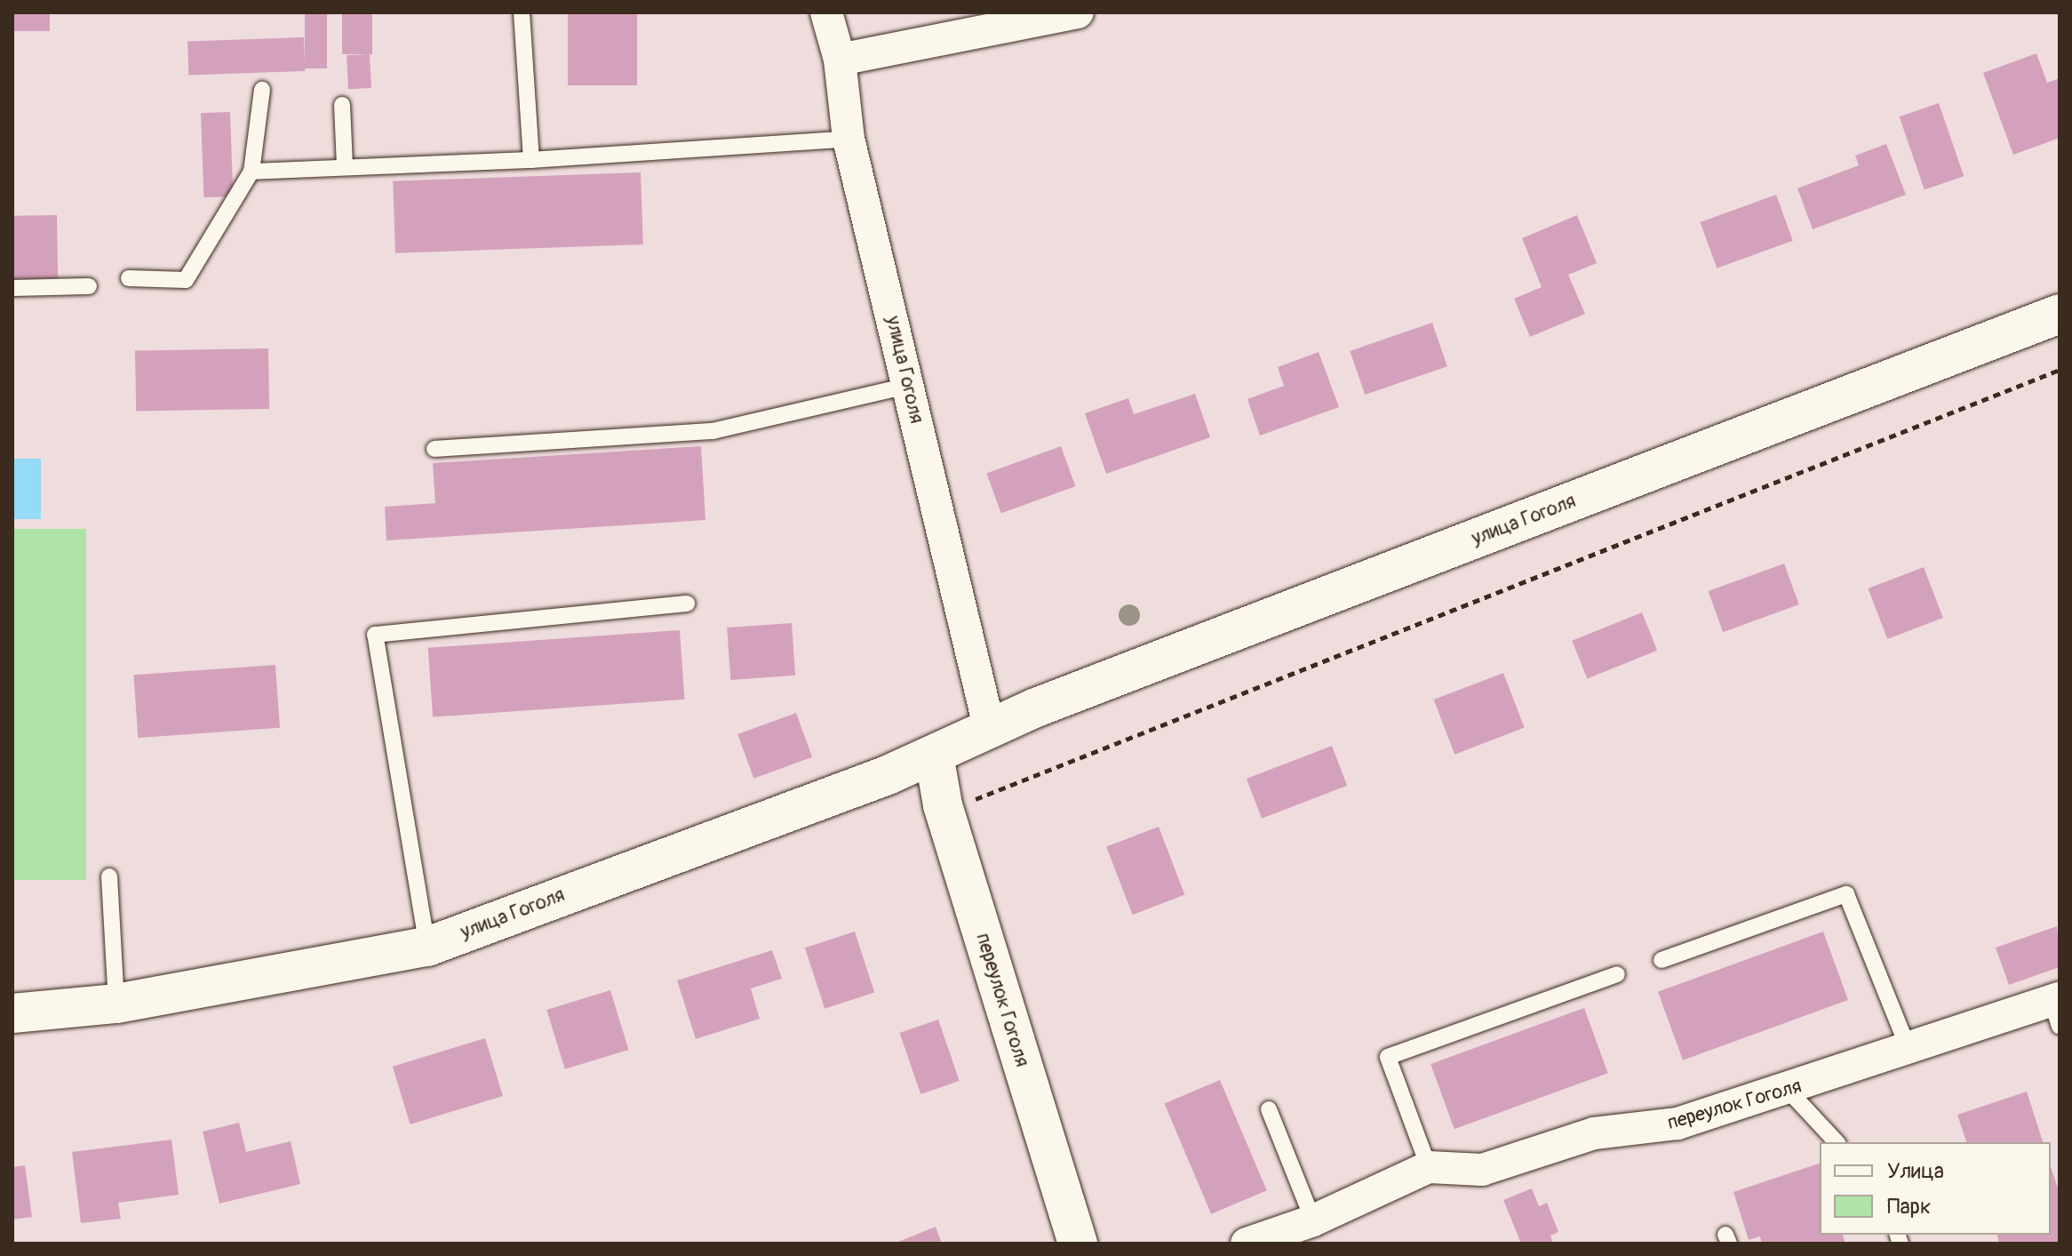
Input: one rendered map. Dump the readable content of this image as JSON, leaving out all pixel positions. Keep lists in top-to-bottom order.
{
  "streets": {
    "main road": ["улица Гоголя", "переулок Гоголя"]
  },
  "crossings": [
    ["улица Гоголя", "переулок Гоголя"]
  ],
  "legend": ["Улица", "Парк"]
}
